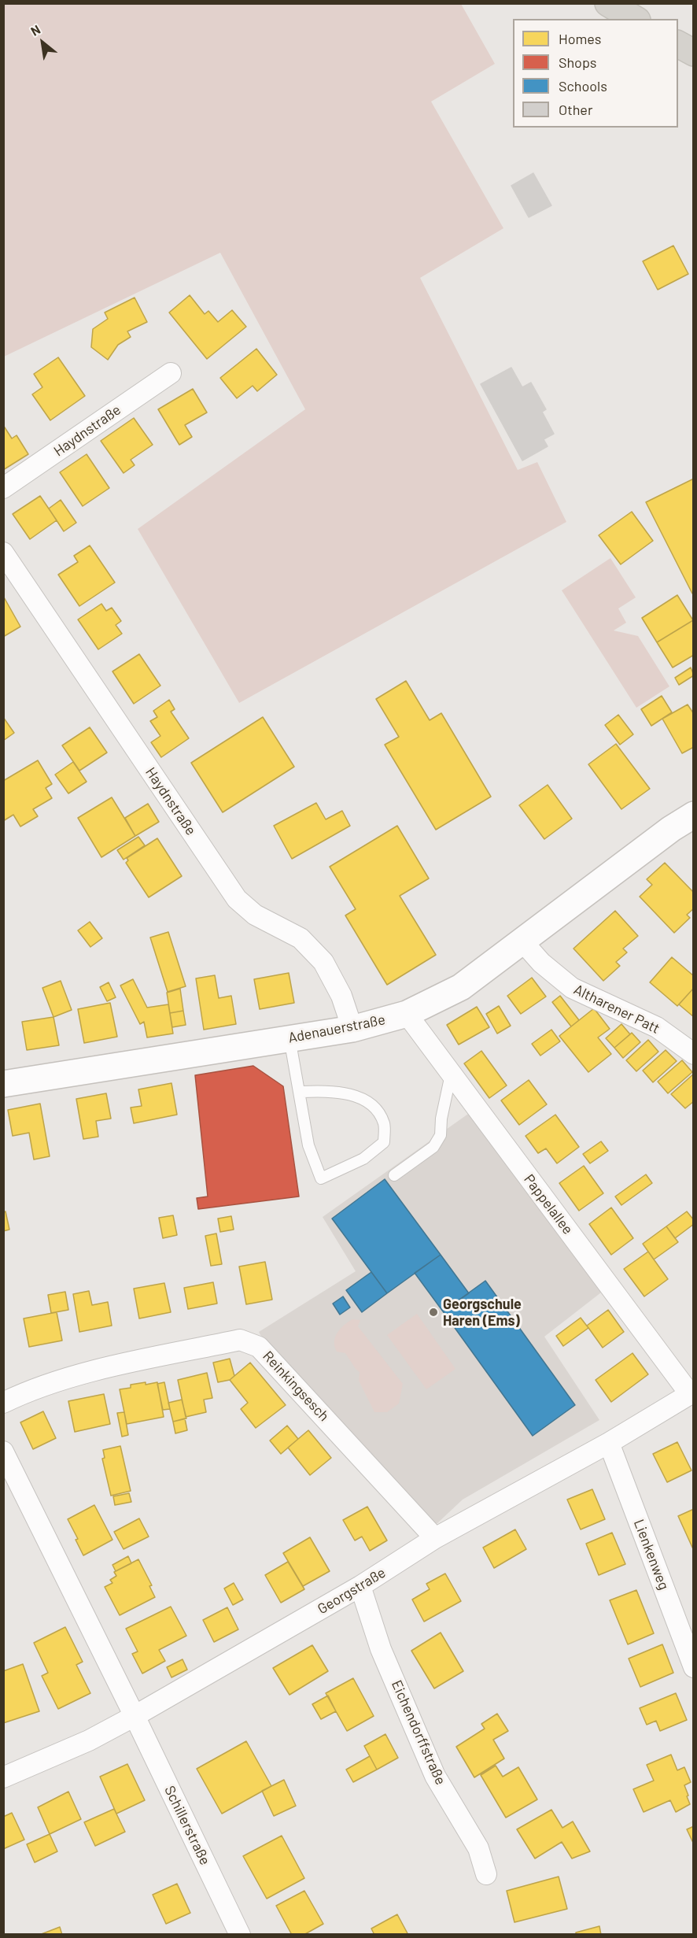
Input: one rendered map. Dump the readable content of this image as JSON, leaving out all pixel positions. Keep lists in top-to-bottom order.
{
  "streets": {
    "street": [
      "Haydnstraße",
      "Altharener Patt",
      "Adenauerstraße",
      "Pappelallee",
      "Reinkingsesch",
      "Lienkenweg",
      "Georgstraße",
      "Eichendorffstraße",
      "Schillerstraße"
    ]
  },
  "crossings": [
    ["Haydnstraße", "Adenauerstraße"],
    ["Altharener Patt", "Adenauerstraße"],
    ["Adenauerstraße", "Pappelallee"],
    ["Pappelallee", "Georgstraße"],
    ["Reinkingsesch", "Georgstraße"],
    ["Lienkenweg", "Georgstraße"],
    ["Georgstraße", "Eichendorffstraße"],
    ["Georgstraße", "Schillerstraße"]
  ],
  "places": ["Georgschule Haren (Ems)"],
  "legend": [
    "Homes",
    "Shops",
    "Schools",
    "Other"
  ],
  "north": "top left"
}
